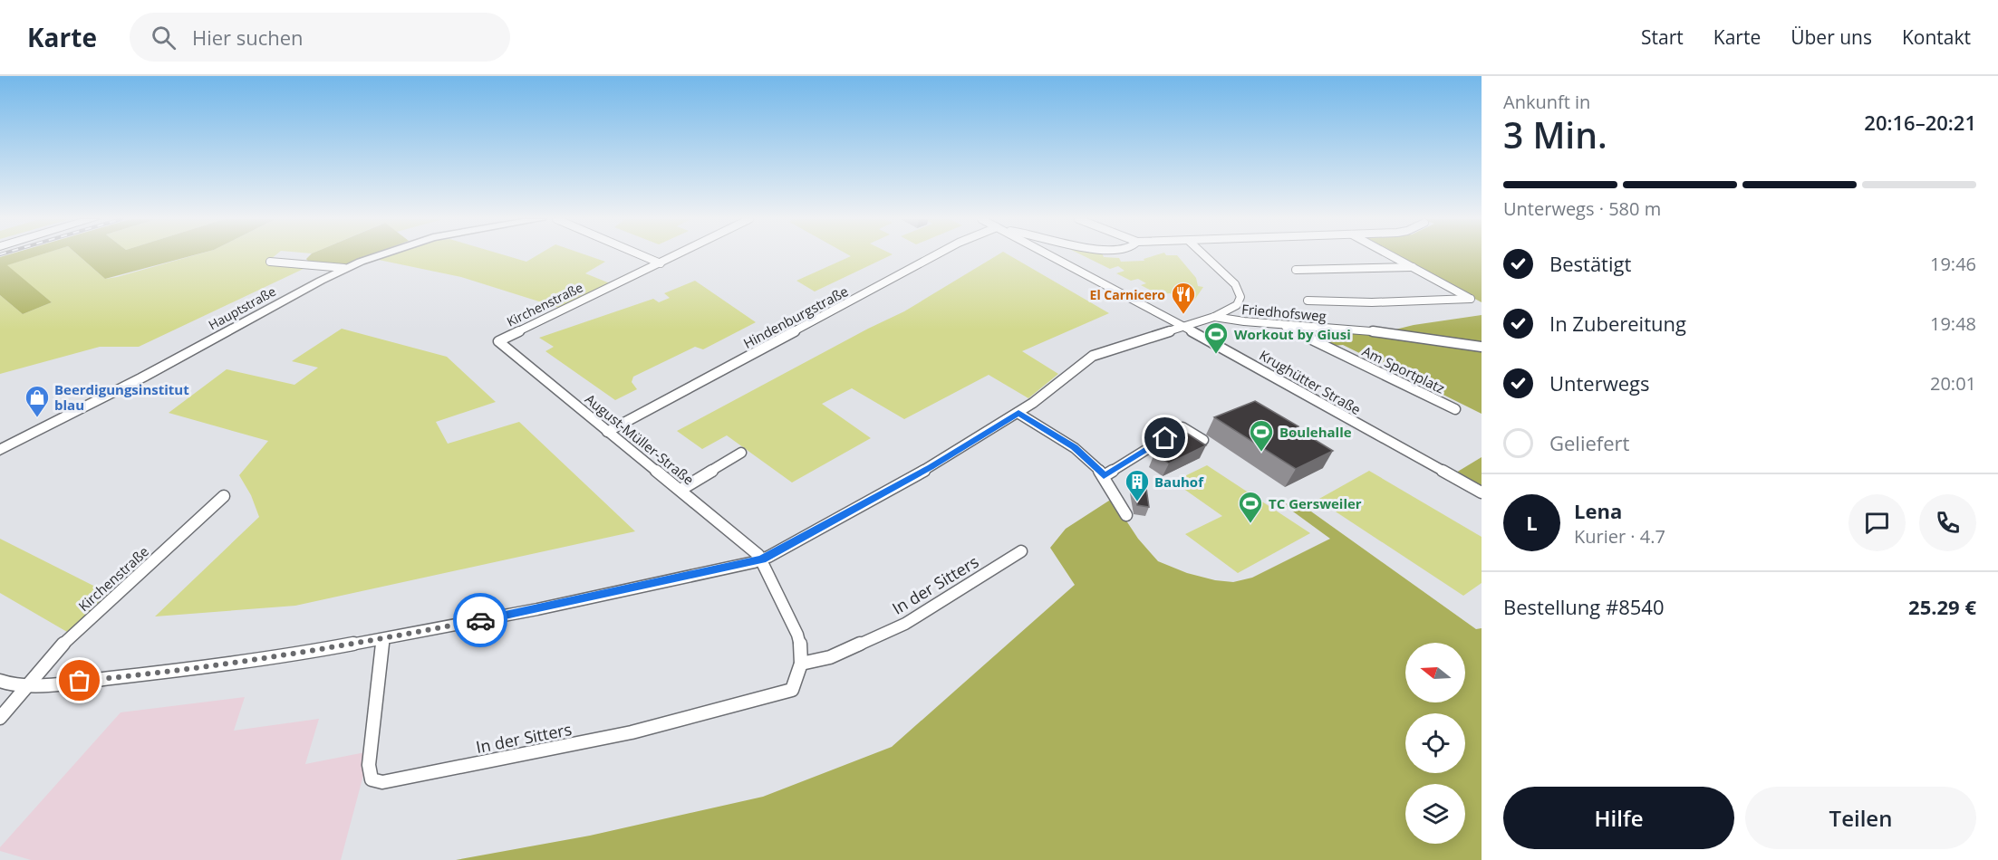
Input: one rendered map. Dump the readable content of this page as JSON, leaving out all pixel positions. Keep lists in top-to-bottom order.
{
  "streets": {
    "main road": ["Hauptstraße"],
    "street": [
      "Kirchenstraße",
      "Friedhofsweg",
      "Hindenburgstraße",
      "Am Sportplatz",
      "Krughütter Straße",
      "August-Müller-Straße",
      "In der Sitters"
    ]
  },
  "crossings": [
    ["Kirchenstraße", "August-Müller-Straße"],
    ["Friedhofsweg", "Am Sportplatz"],
    ["Hindenburgstraße", "August-Müller-Straße"],
    ["August-Müller-Straße", "In der Sitters"]
  ],
  "places": {
    "restaurant": ["El Carnicero"],
    "sports": ["Workout by Giusi", "Boulehalle", "TC Gersweiler"],
    "shop": ["Beerdigungsinstitut blau"],
    "building": ["Bauhof"]
  },
  "north": "left",
  "page": {
    "header": "Karte",
    "search": "Hier suchen",
    "nav": [
      "Start",
      "Karte",
      "Über uns",
      "Kontakt"
    ],
    "heading": ["3 Min.", "Ankunft in", "20:16–20:21"],
    "panel": [
      "Lena",
      "Kurier · 4.7",
      "Bestellung #8540",
      "25.29 €"
    ],
    "bar": "Unterwegs · 580 m",
    "list": [
      ["Bestätigt", "19:46"],
      ["In Zubereitung", "19:48"],
      ["Unterwegs", "20:01"],
      "Geliefert"
    ],
    "round": "L",
    "buttons": ["Hilfe", "Teilen"]
  }
}
